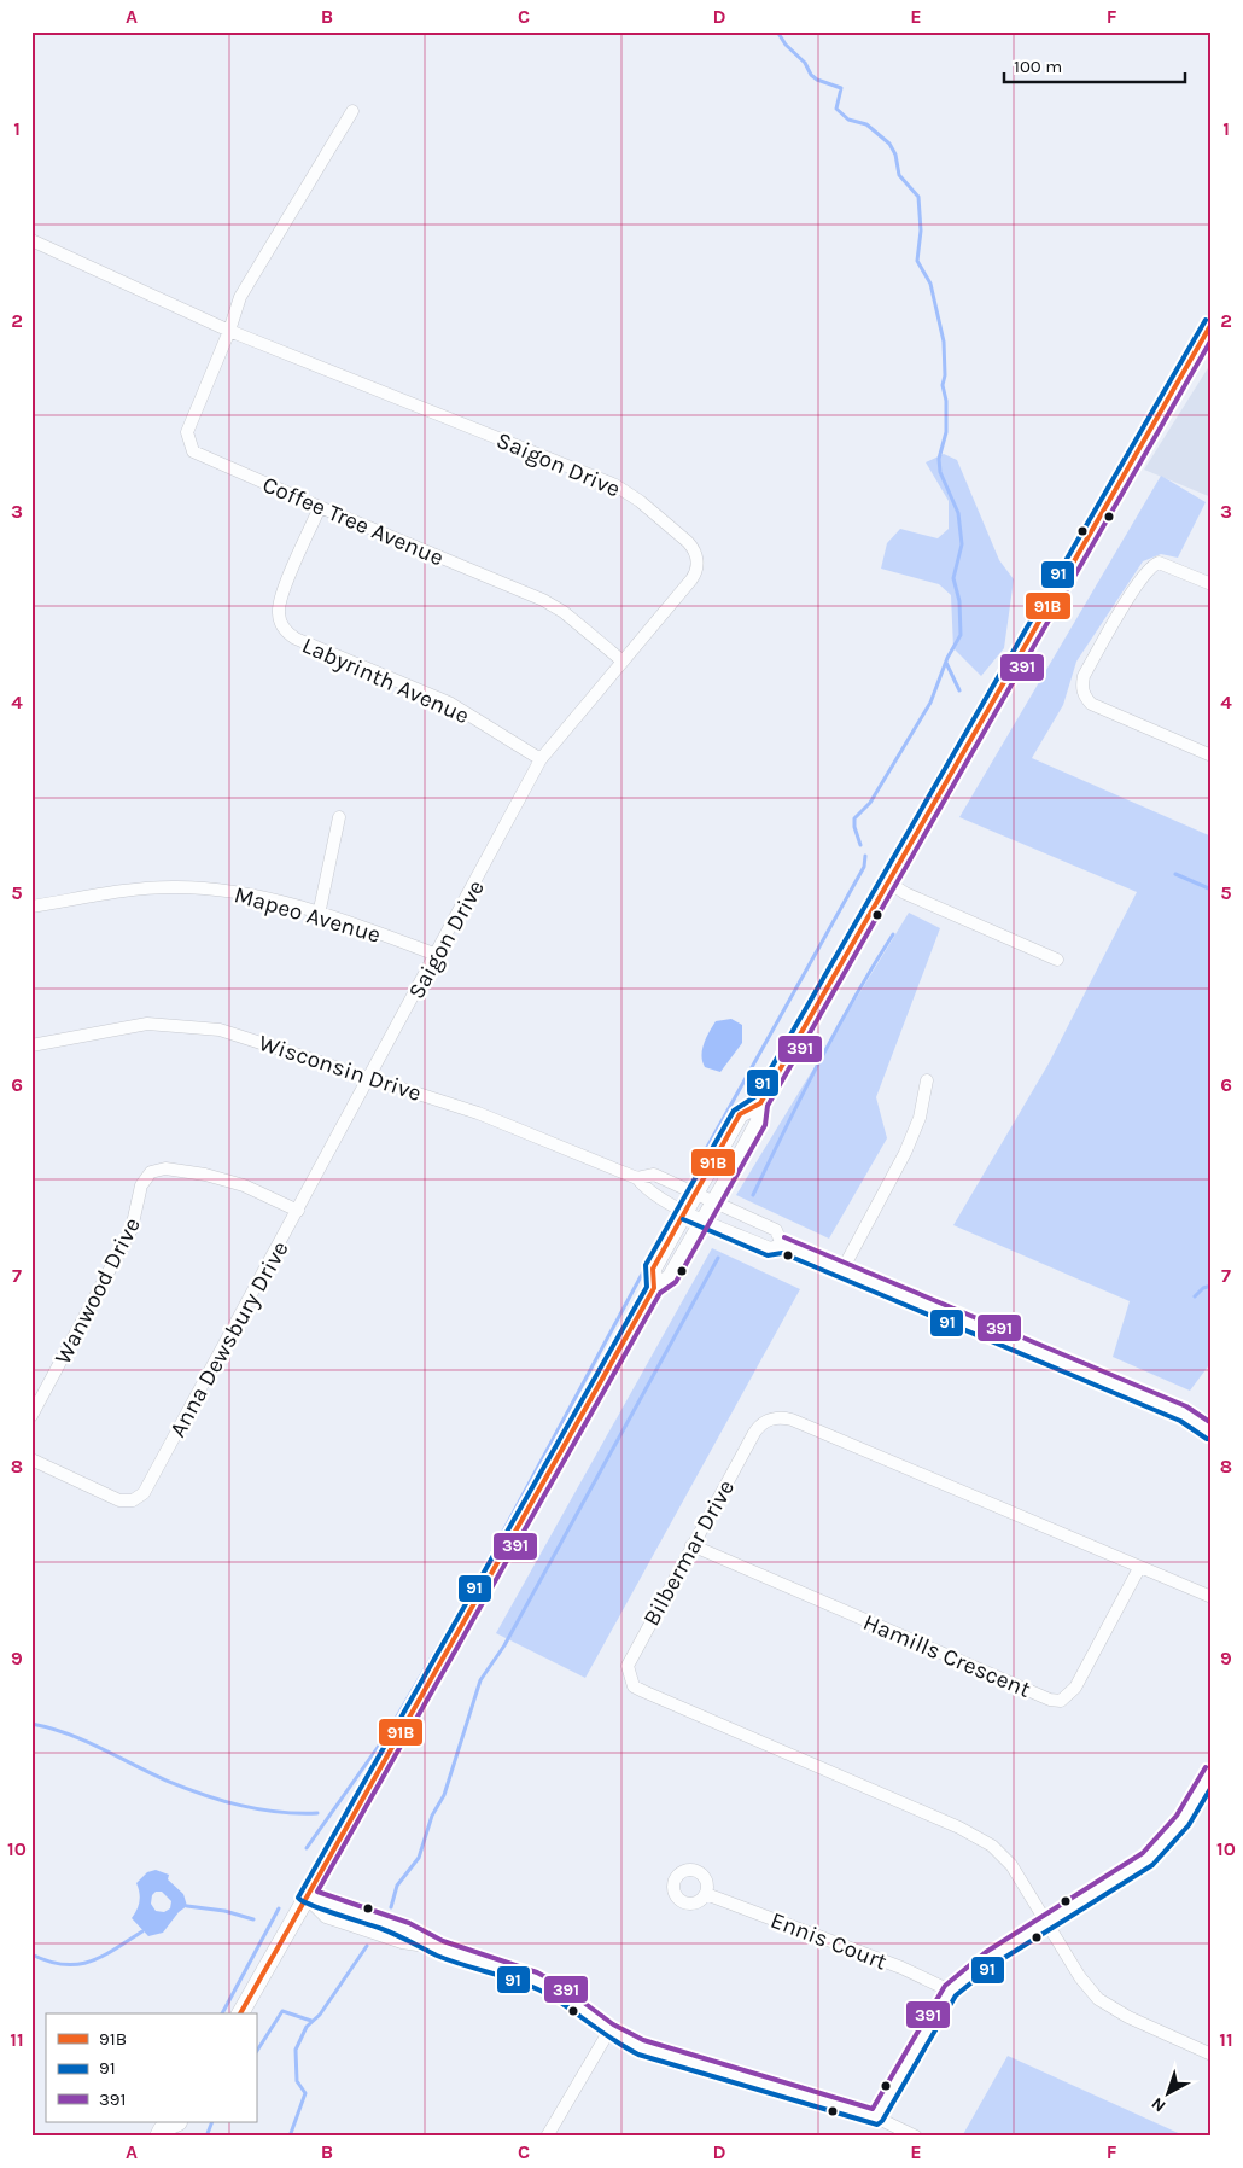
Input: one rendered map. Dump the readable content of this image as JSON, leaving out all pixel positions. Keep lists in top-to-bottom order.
{
  "streets": {
    "street": [
      "Saigon Drive",
      "Coffee Tree Avenue",
      "Labyrinth Avenue",
      "Mapeo Avenue",
      "Wisconsin Drive",
      "Wanwood Drive",
      "Anna Dewsbury Drive",
      "Bilbermar Drive",
      "Hamills Crescent",
      "Ennis Court"
    ]
  },
  "crossings": [
    ["Saigon Drive", "Coffee Tree Avenue"],
    ["Saigon Drive", "Labyrinth Avenue"],
    ["Saigon Drive", "Mapeo Avenue"],
    ["Saigon Drive", "Wisconsin Drive"],
    ["Saigon Drive", "Anna Dewsbury Drive"],
    ["Coffee Tree Avenue", "Labyrinth Avenue"],
    ["Wisconsin Drive", "Anna Dewsbury Drive"],
    ["Wanwood Drive", "Anna Dewsbury Drive"],
    ["Bilbermar Drive", "Hamills Crescent"]
  ],
  "lines": ["transit line 91", "transit line 91B", "transit line 391"],
  "legend": ["91B", "91", "391"],
  "scale_bar": "100 m",
  "north": "bottom left",
  "grid": {
    "columns": [
      "A",
      "B",
      "C",
      "D",
      "E",
      "F"
    ],
    "rows": [
      "1",
      "2",
      "3",
      "4",
      "5",
      "6",
      "7",
      "8",
      "9",
      "10",
      "11"
    ]
  }
}
